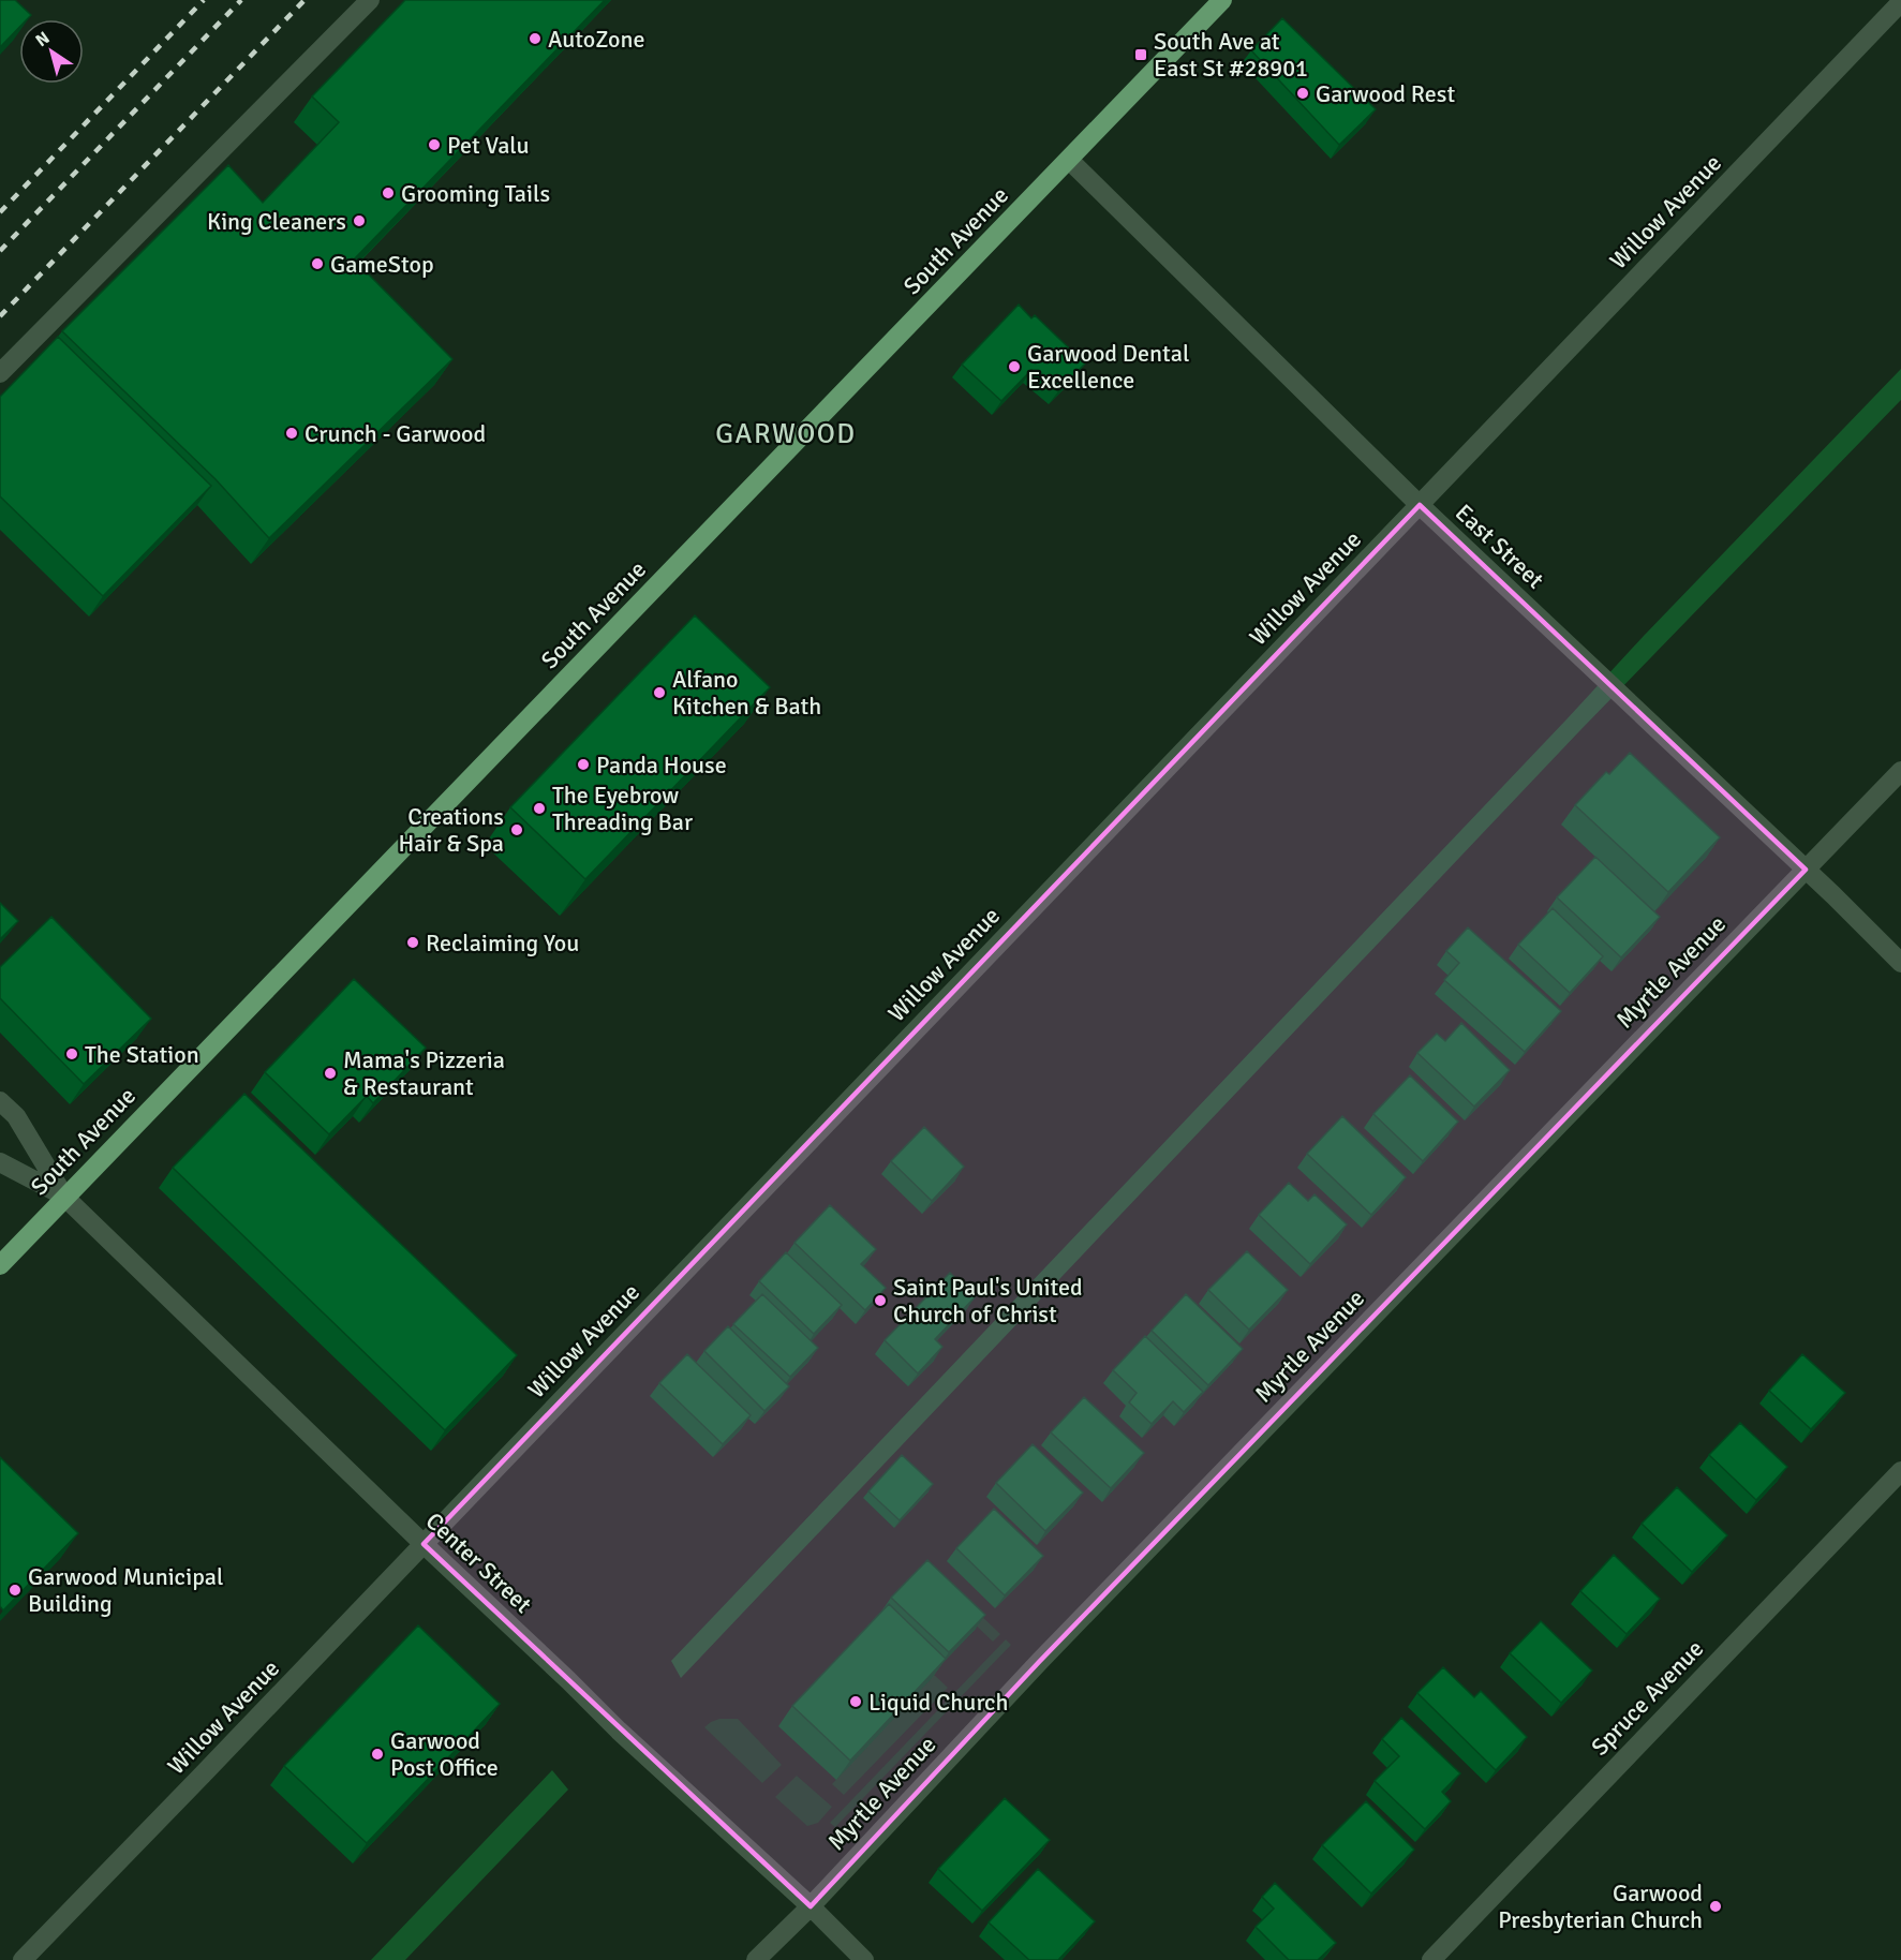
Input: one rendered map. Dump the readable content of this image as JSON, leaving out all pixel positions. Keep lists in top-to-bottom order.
{
  "streets": {
    "main road": ["South Avenue"],
    "street": [
      "Willow Avenue",
      "East Street",
      "Myrtle Avenue",
      "Center Street",
      "Spruce Avenue"
    ]
  },
  "crossings": [
    ["Willow Avenue", "East Street"],
    ["Willow Avenue", "Center Street"],
    ["South Avenue", "East Street"],
    ["South Avenue", "Center Street"],
    ["East Street", "Myrtle Avenue"],
    ["Myrtle Avenue", "Center Street"]
  ],
  "districts": ["GARWOOD"],
  "places": {
    "other": [
      "AutoZone",
      "Garwood Rest",
      "Pet Valu",
      "Grooming Tails",
      "King Cleaners",
      "GameStop",
      "Garwood Dental Excellence",
      "Crunch - Garwood",
      "Alfano Kitchen & Bath",
      "Panda House",
      "The Eyebrow Threading Bar",
      "Creations Hair & Spa",
      "Reclaiming You",
      "The Station",
      "Mama's Pizzeria & Restaurant",
      "Saint Paul's United Church of Christ",
      "Garwood Municipal Building",
      "Liquid Church",
      "Garwood Post Office",
      "Garwood Presbyterian Church"
    ],
    "transit": ["South Ave at East St #28901"]
  },
  "north": "top left"
}
